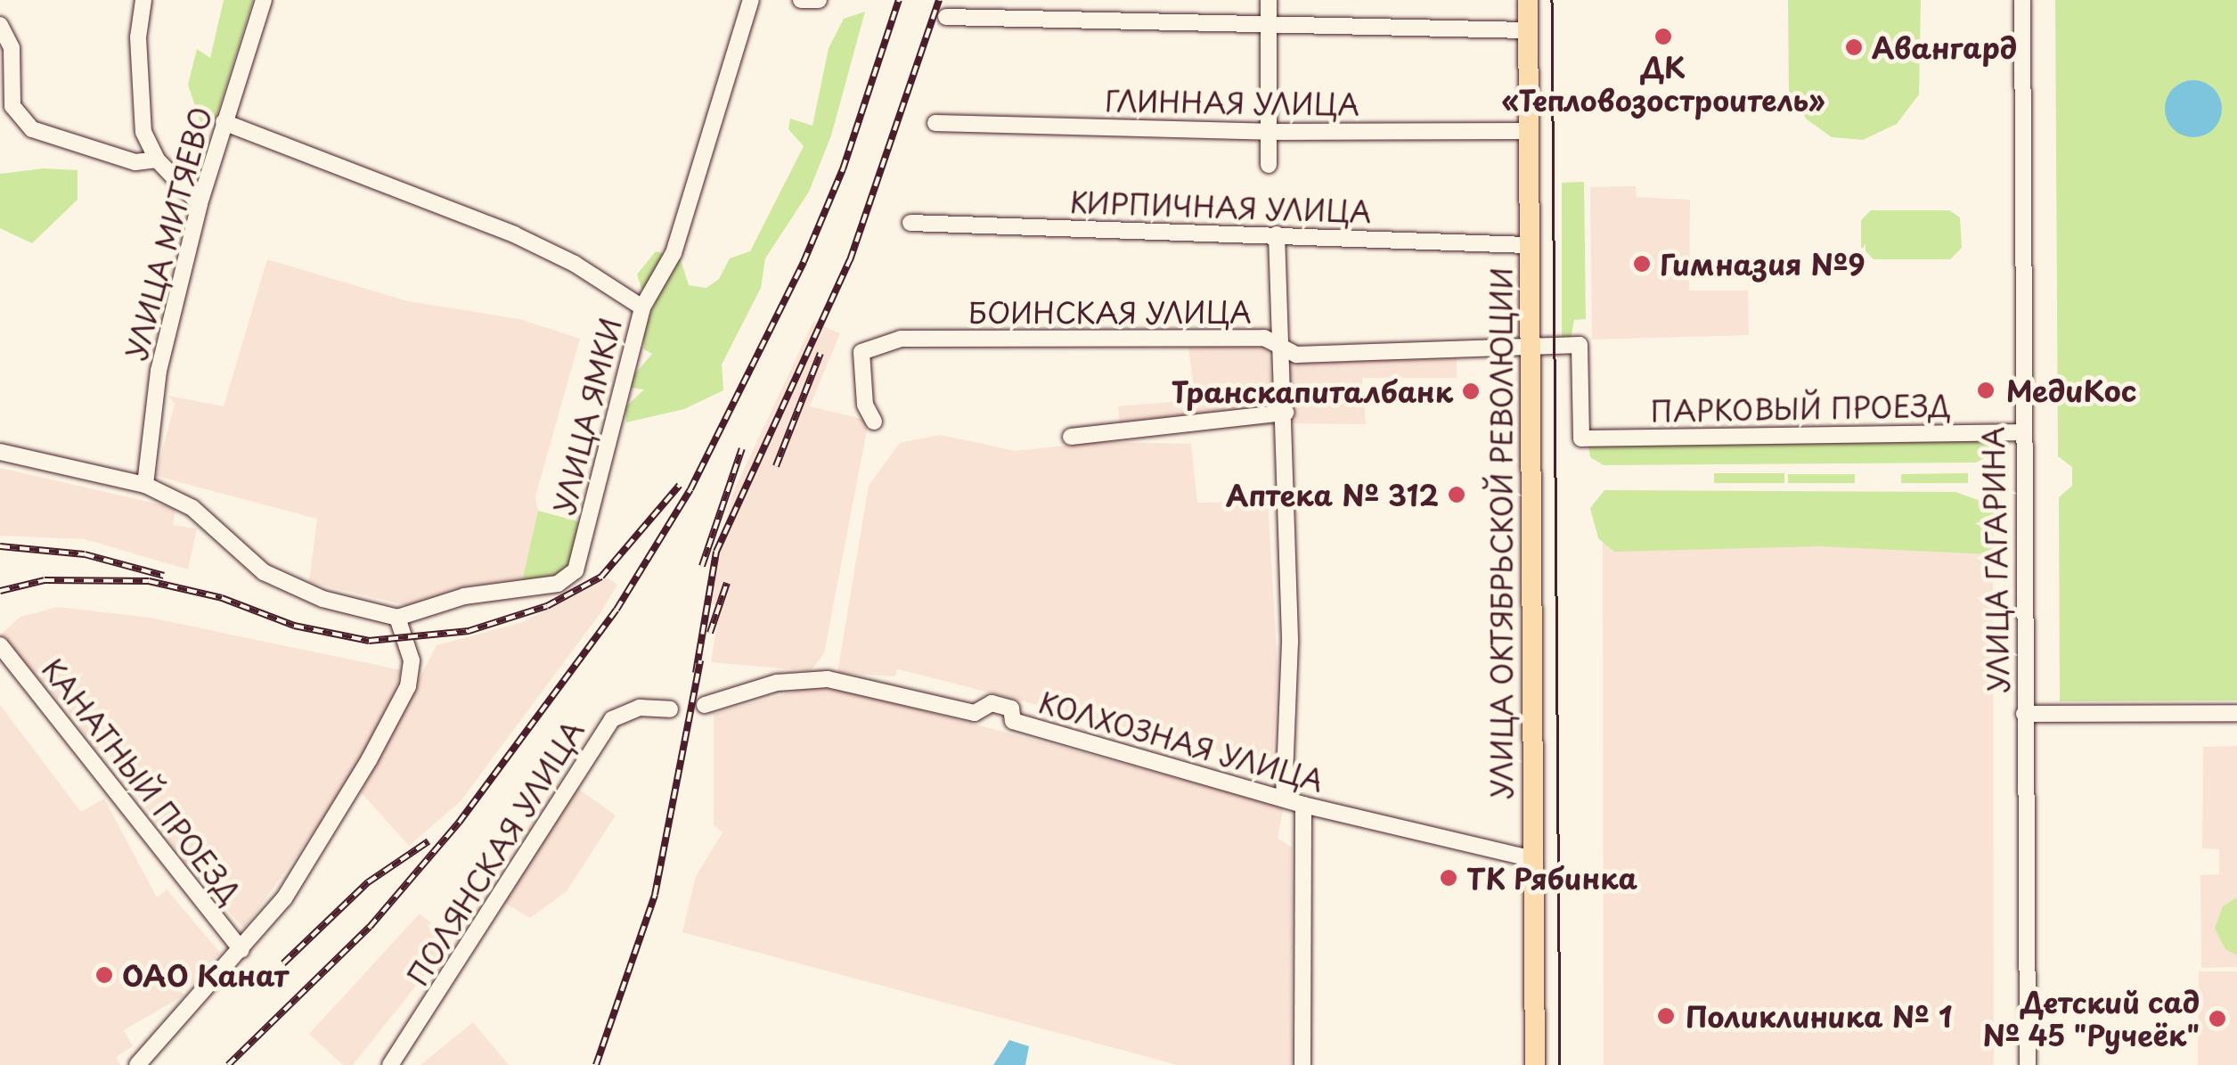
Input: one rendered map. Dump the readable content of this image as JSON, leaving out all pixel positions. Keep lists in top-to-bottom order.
{
  "streets": {
    "main road": ["УЛИЦА ОКТЯБРЬСКОЙ РЕВОЛЮЦИИ"],
    "street": [
      "ГЛИННАЯ УЛИЦА",
      "КИРПИЧНАЯ УЛИЦА",
      "УЛИЦА МИТЯЕВО",
      "БОИНСКАЯ УЛИЦА",
      "ПАРКОВЫЙ ПРОЕЗД",
      "УЛИЦА ЯМКИ",
      "УЛИЦА ГАГАРИНА",
      "КОЛХОЗНАЯ УЛИЦА",
      "КАНАТНЫЙ ПРОЕЗД",
      "ПОЛЯНСКАЯ УЛИЦА"
    ]
  },
  "crossings": [
    ["ГЛИННАЯ УЛИЦА", "УЛИЦА ОКТЯБРЬСКОЙ РЕВОЛЮЦИИ"],
    ["КИРПИЧНАЯ УЛИЦА", "УЛИЦА ОКТЯБРЬСКОЙ РЕВОЛЮЦИИ"],
    ["БОИНСКАЯ УЛИЦА", "ПАРКОВЫЙ ПРОЕЗД"],
    ["БОИНСКАЯ УЛИЦА", "УЛИЦА ОКТЯБРЬСКОЙ РЕВОЛЮЦИИ"],
    ["ПАРКОВЫЙ ПРОЕЗД", "УЛИЦА ГАГАРИНА"],
    ["УЛИЦА ЯМКИ", "КАНАТНЫЙ ПРОЕЗД"],
    ["УЛИЦА ОКТЯБРЬСКОЙ РЕВОЛЮЦИИ", "КОЛХОЗНАЯ УЛИЦА"]
  ],
  "places": [
    "ДК «Тепловозостроитель»",
    "Авангард",
    "Гимназия №9",
    "МедиКос",
    "Транскапиталбанк",
    "Аптека № 312",
    "ТК Рябинка",
    "ОАО Канат",
    "Поликлиника № 1",
    "Детский сад № 45 \"Ручеёк\""
  ]
}
